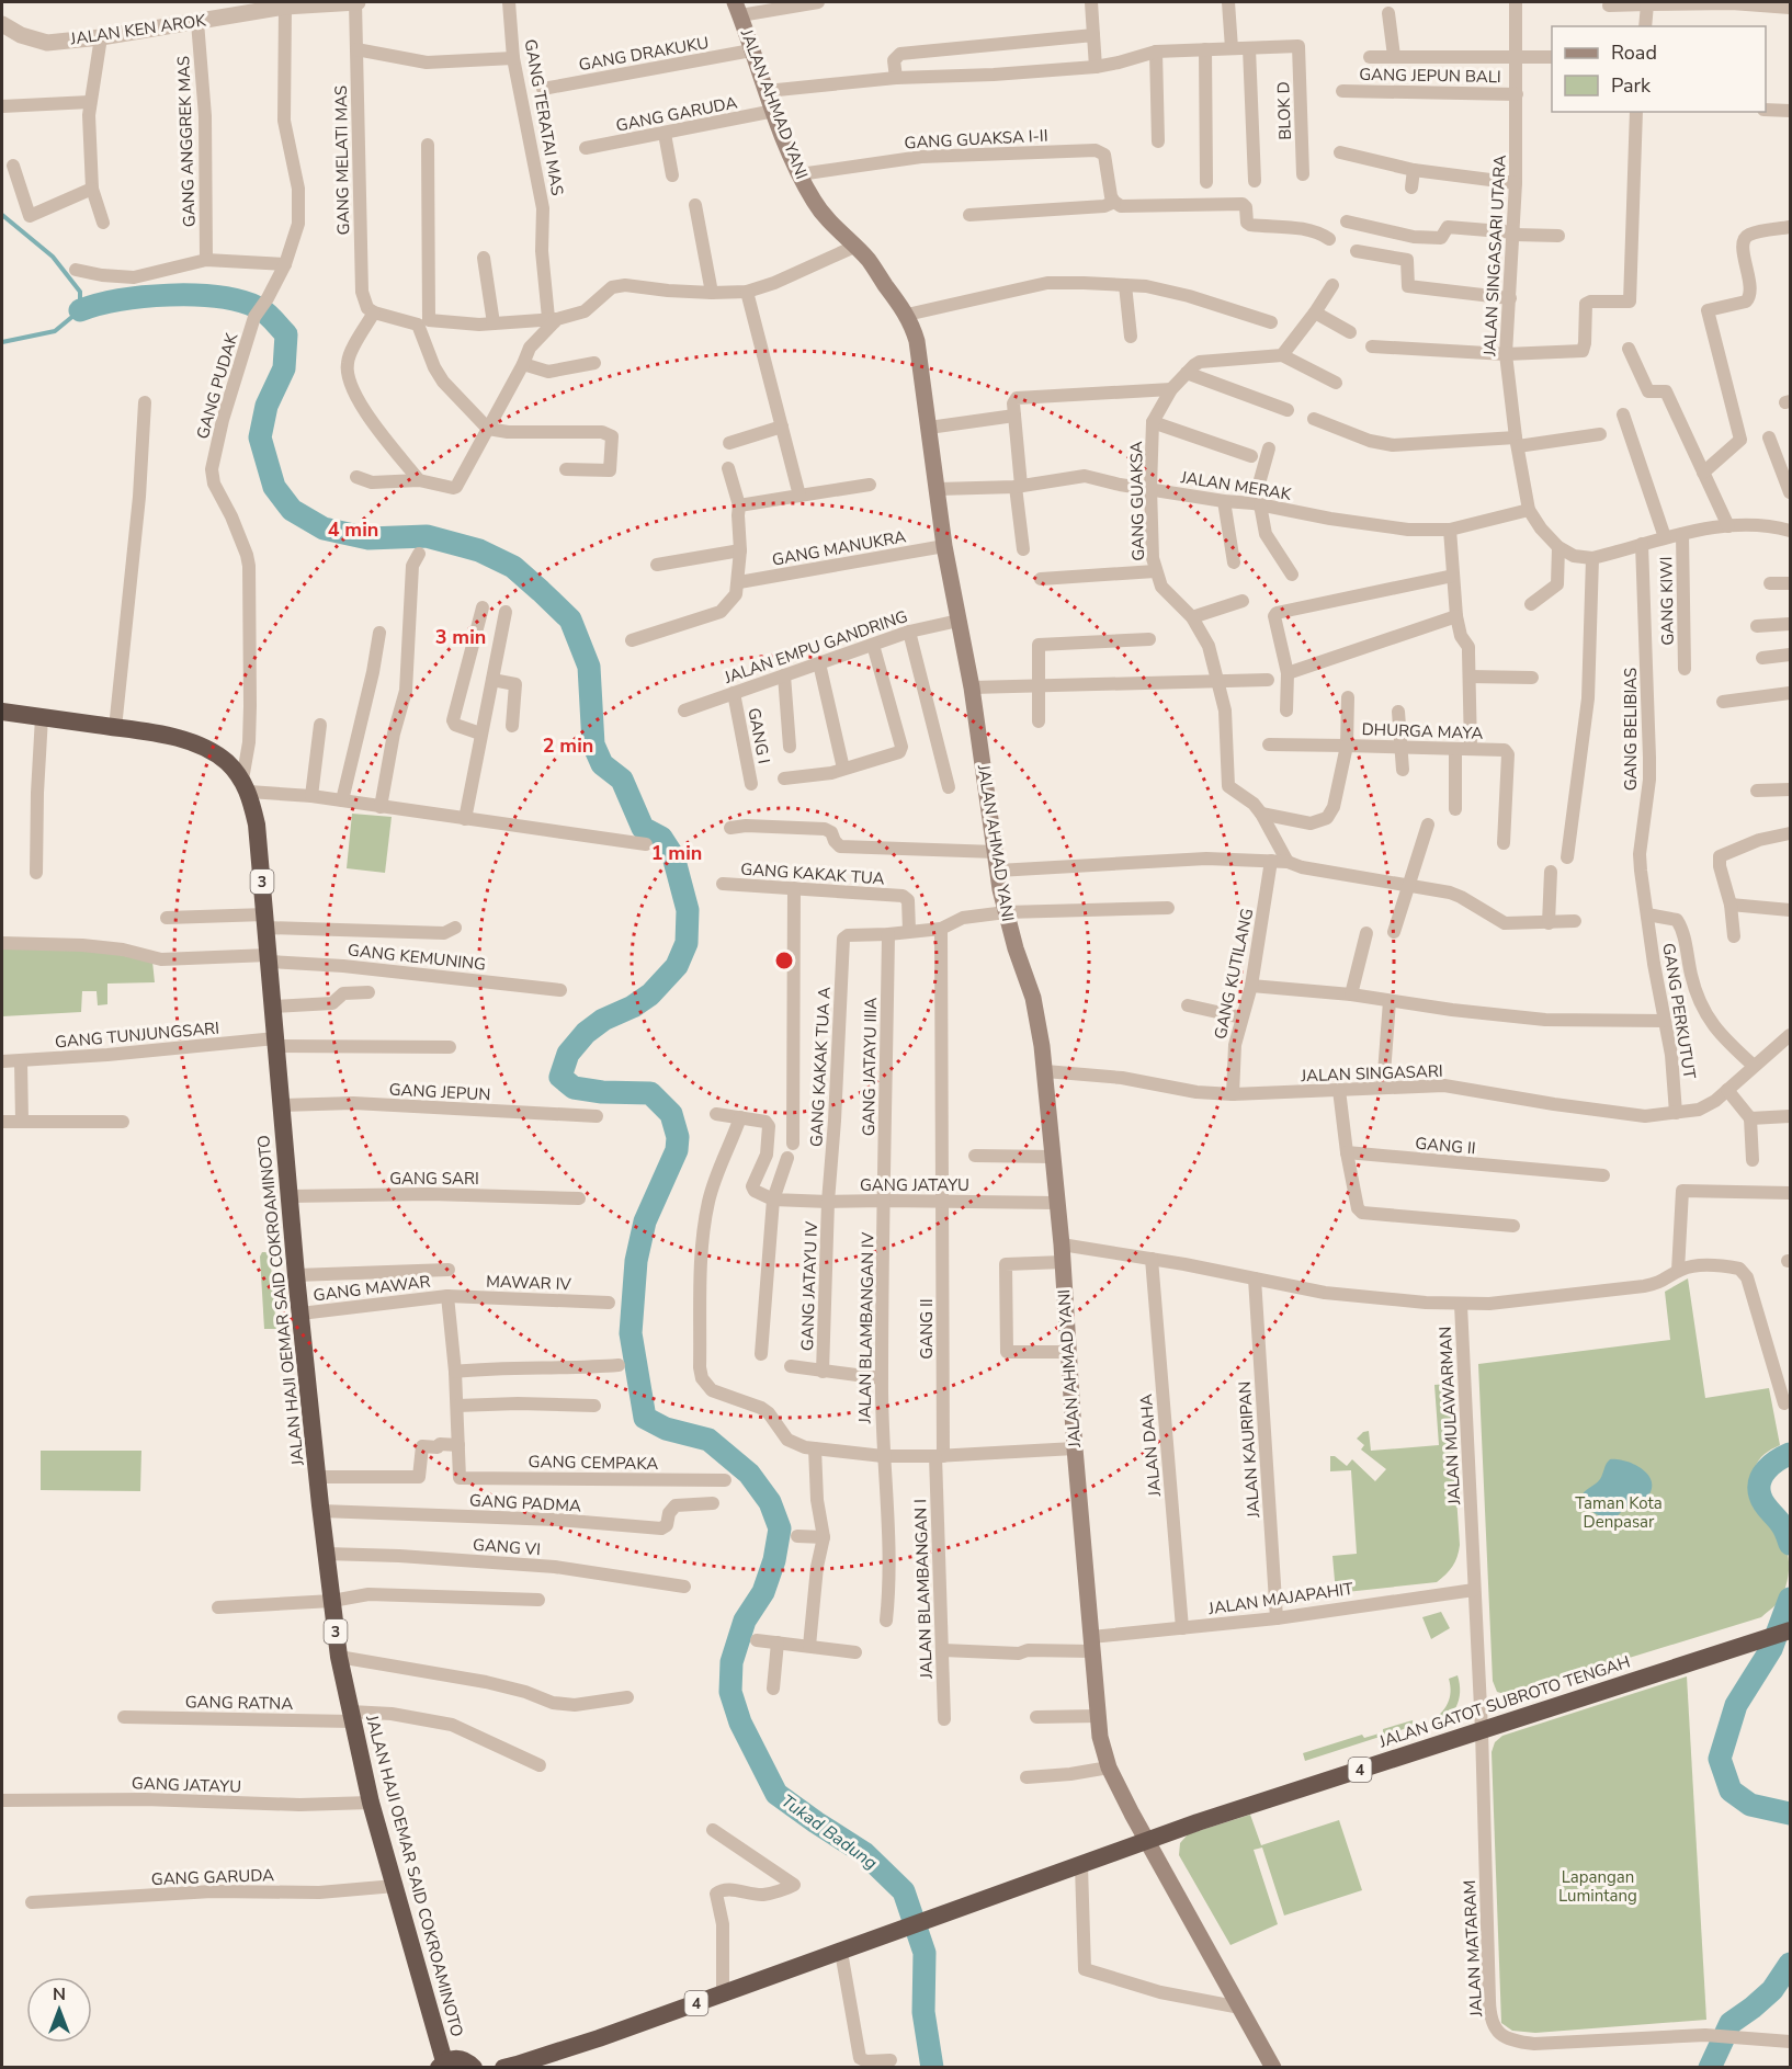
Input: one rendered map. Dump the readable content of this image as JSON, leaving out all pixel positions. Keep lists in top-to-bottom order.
{
  "streets": {
    "highway": [
      "3",
      "JALAN HAJI OEMAR SAID COKROAMINOTO",
      "JALAN GATOT SUBROTO TENGAH",
      "4"
    ],
    "main road": ["JALAN AHMAD YANI"],
    "street": [
      "JALAN KEN AROK",
      "GANG DRAKUKU",
      "GANG JEPUN BALI",
      "BLOK D",
      "GANG GARUDA",
      "GANG TERATAI MAS",
      "GANG GUAKSA I-II",
      "GANG ANGGREK MAS",
      "GANG MELATI MAS",
      "JALAN SINGASARI UTARA",
      "GANG PUDAK",
      "JALAN MERAK",
      "GANG GUAKSA",
      "GANG MANUKRA",
      "GANG KIWI",
      "JALAN EMPU GANDRING",
      "GANG BELIBIAS",
      "DHURGA MAYA",
      "GANG I",
      "GANG KAKAK TUA",
      "GANG KEMUNING",
      "GANG KUTILANG",
      "GANG PERKUTUT",
      "GANG TUNJUNGSARI",
      "GANG KAKAK TUA A",
      "GANG JATAYU IIIA",
      "JALAN SINGASARI",
      "GANG JEPUN",
      "GANG II",
      "GANG SARI",
      "GANG JATAYU",
      "MAWAR IV",
      "GANG JATAYU IV",
      "GANG MAWAR",
      "JALAN BLAMBANGAN IV",
      "JALAN MULAWARMAN",
      "JALAN DAHA",
      "JALAN KAURIPAN",
      "GANG CEMPAKA",
      "GANG PADMA",
      "GANG VI",
      "JALAN BLAMBANGAN I",
      "JALAN MAJAPAHIT",
      "GANG RATNA",
      "JALAN MATARAM"
    ]
  },
  "crossings": [
    ["JALAN KEN AROK", "GANG ANGGREK MAS"],
    ["JALAN KEN AROK", "GANG MELATI MAS"],
    ["JALAN KEN AROK", "GANG PUDAK"],
    ["GANG DRAKUKU", "JALAN AHMAD YANI"],
    ["GANG JEPUN BALI", "JALAN SINGASARI UTARA"],
    ["JALAN AHMAD YANI", "GANG GARUDA"],
    ["JALAN AHMAD YANI", "GANG GUAKSA I-II"],
    ["JALAN AHMAD YANI", "JALAN MERAK"],
    ["JALAN AHMAD YANI", "GANG MANUKRA"],
    ["JALAN AHMAD YANI", "JALAN EMPU GANDRING"],
    ["JALAN AHMAD YANI", "JALAN SINGASARI"],
    ["JALAN AHMAD YANI", "GANG JATAYU"],
    ["JALAN AHMAD YANI", "JALAN MULAWARMAN"],
    ["JALAN AHMAD YANI", "JALAN MAJAPAHIT"],
    ["JALAN AHMAD YANI", "JALAN GATOT SUBROTO TENGAH"],
    ["GANG GARUDA", "JALAN HAJI OEMAR SAID COKROAMINOTO"],
    ["JALAN SINGASARI UTARA", "JALAN MERAK"],
    ["GANG PUDAK", "JALAN HAJI OEMAR SAID COKROAMINOTO"],
    ["JALAN MERAK", "GANG GUAKSA"],
    ["GANG GUAKSA", "DHURGA MAYA"],
    ["JALAN EMPU GANDRING", "GANG I"],
    ["GANG BELIBIAS", "GANG PERKUTUT"],
    ["3", "JALAN HAJI OEMAR SAID COKROAMINOTO"],
    ["GANG KEMUNING", "JALAN HAJI OEMAR SAID COKROAMINOTO"],
    ["GANG KUTILANG", "JALAN SINGASARI"],
    ["GANG PERKUTUT", "JALAN SINGASARI"],
    ["GANG TUNJUNGSARI", "JALAN HAJI OEMAR SAID COKROAMINOTO"],
    ["GANG KAKAK TUA A", "GANG JATAYU IIIA"],
    ["GANG KAKAK TUA A", "GANG JATAYU"],
    ["GANG KAKAK TUA A", "GANG JATAYU IV"],
    ["GANG JATAYU IIIA", "GANG JATAYU"],
    ["GANG JATAYU IIIA", "JALAN BLAMBANGAN IV"],
    ["GANG JEPUN", "JALAN HAJI OEMAR SAID COKROAMINOTO"],
    ["GANG II", "GANG JATAYU"],
    ["GANG II", "JALAN BLAMBANGAN I"],
    ["GANG SARI", "JALAN HAJI OEMAR SAID COKROAMINOTO"],
    ["GANG JATAYU", "GANG JATAYU IV"],
    ["GANG JATAYU", "JALAN HAJI OEMAR SAID COKROAMINOTO"],
    ["GANG JATAYU", "JALAN BLAMBANGAN IV"],
    ["MAWAR IV", "GANG MAWAR"],
    ["GANG MAWAR", "JALAN HAJI OEMAR SAID COKROAMINOTO"],
    ["JALAN HAJI OEMAR SAID COKROAMINOTO", "GANG PADMA"],
    ["JALAN HAJI OEMAR SAID COKROAMINOTO", "GANG VI"],
    ["JALAN HAJI OEMAR SAID COKROAMINOTO", "GANG RATNA"],
    ["JALAN MULAWARMAN", "JALAN DAHA"],
    ["JALAN MULAWARMAN", "JALAN KAURIPAN"],
    ["JALAN MULAWARMAN", "JALAN MAJAPAHIT"],
    ["JALAN MULAWARMAN", "JALAN GATOT SUBROTO TENGAH"],
    ["JALAN MULAWARMAN", "JALAN MATARAM"],
    ["JALAN DAHA", "JALAN MAJAPAHIT"],
    ["JALAN KAURIPAN", "JALAN MAJAPAHIT"],
    ["JALAN BLAMBANGAN I", "JALAN MAJAPAHIT"],
    ["JALAN GATOT SUBROTO TENGAH", "4"],
    ["JALAN GATOT SUBROTO TENGAH", "JALAN MATARAM"]
  ],
  "water": ["Tukad Badung"],
  "parks": ["Taman Kota Denpasar", "Lapangan Lumintang"],
  "legend": ["Road", "Park"],
  "north": "top",
  "rings": [
    "4 min",
    "3 min",
    "2 min",
    "1 min"
  ]
}
